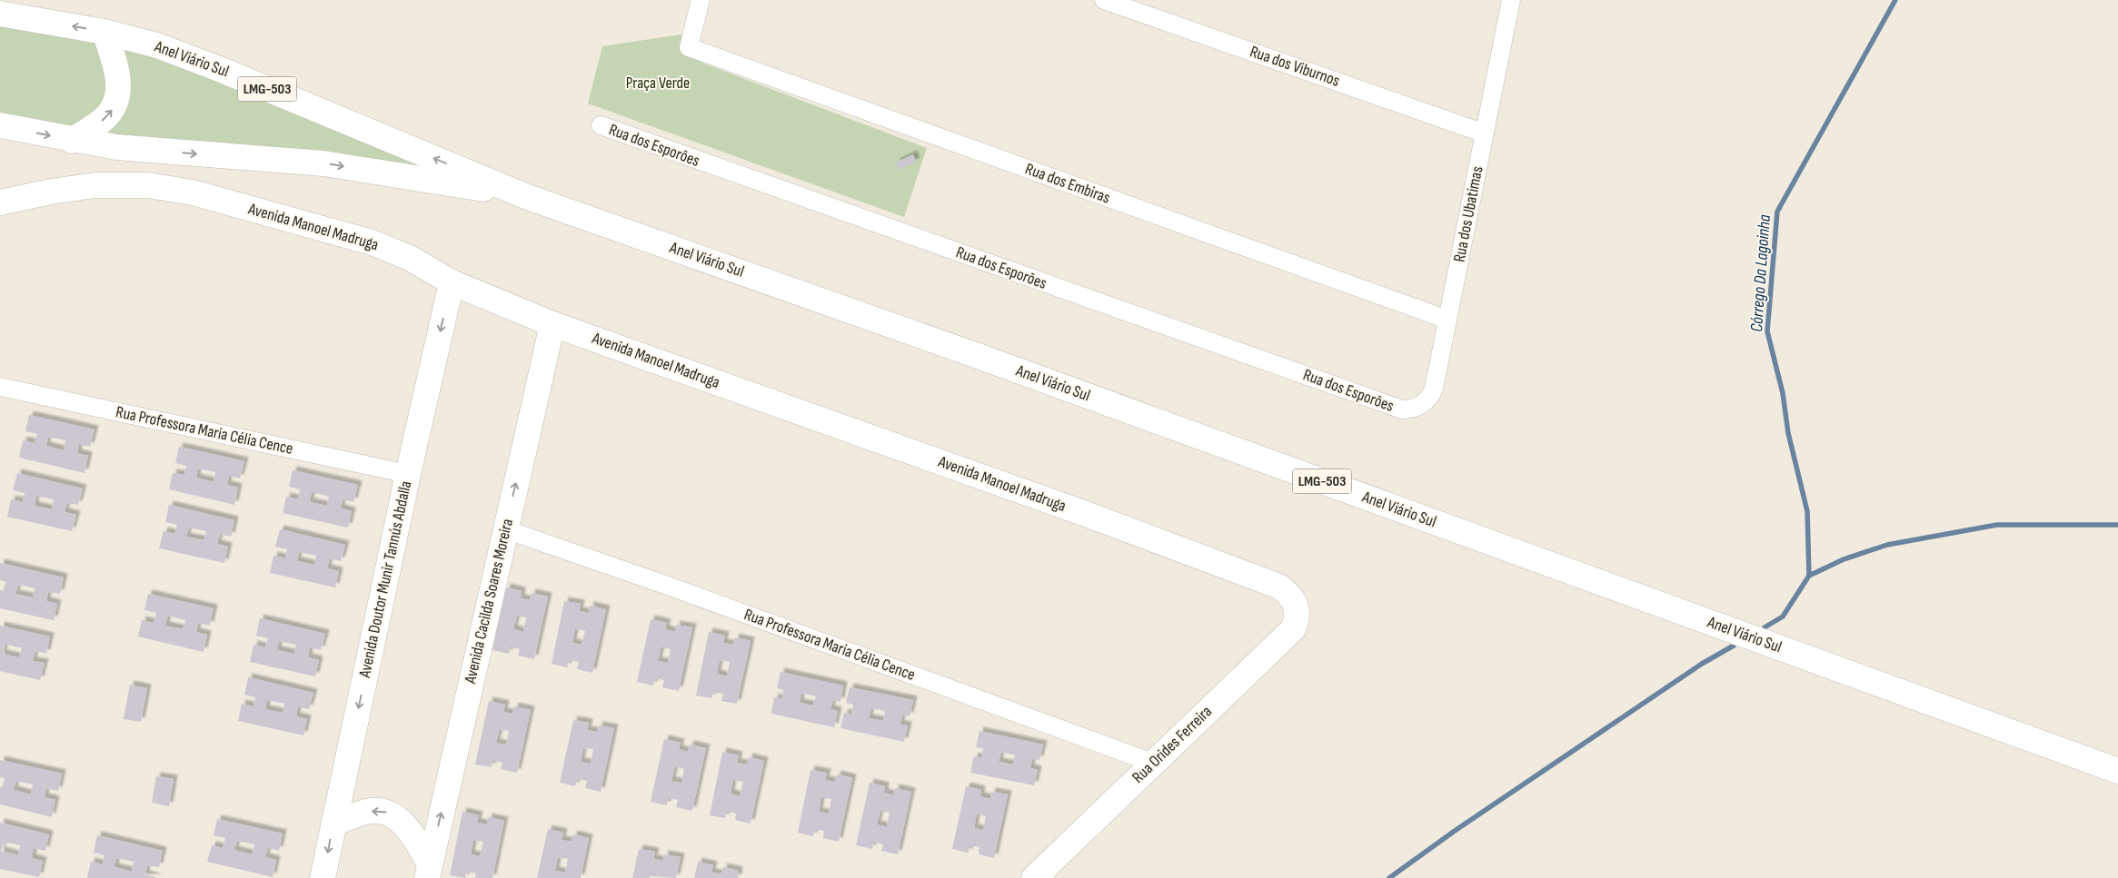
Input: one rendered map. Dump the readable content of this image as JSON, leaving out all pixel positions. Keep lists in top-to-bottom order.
{
  "streets": {
    "street": [
      "Anel Viário Sul",
      "Rua dos Viburnos",
      "LMG-503",
      "Rua dos Esporões",
      "Rua dos Embiras",
      "Rua dos Ubatimas",
      "Avenida Manoel Madruga",
      "Rua Professora Maria Célia Cence",
      "Avenida Doutor Munir Tannús Abdalla",
      "Avenida Cacilda Soares Moreira",
      "Rua Orides Ferreira"
    ]
  },
  "crossings": [
    ["Rua dos Viburnos", "Rua dos Ubatimas"],
    ["Rua dos Esporões", "Rua dos Ubatimas"],
    ["Rua dos Embiras", "Rua dos Ubatimas"],
    ["Avenida Manoel Madruga", "Avenida Doutor Munir Tannús Abdalla"],
    ["Avenida Manoel Madruga", "Avenida Cacilda Soares Moreira"],
    ["Avenida Manoel Madruga", "Rua Orides Ferreira"],
    ["Rua Professora Maria Célia Cence", "Avenida Doutor Munir Tannús Abdalla"],
    ["Rua Professora Maria Célia Cence", "Avenida Cacilda Soares Moreira"],
    ["Rua Professora Maria Célia Cence", "Rua Orides Ferreira"]
  ],
  "one_way": ["Avenida Doutor Munir Tannús Abdalla", "Avenida Cacilda Soares Moreira"],
  "water": ["Córrego Da Lagoinha"],
  "parks": ["Praça Verde"]
}
